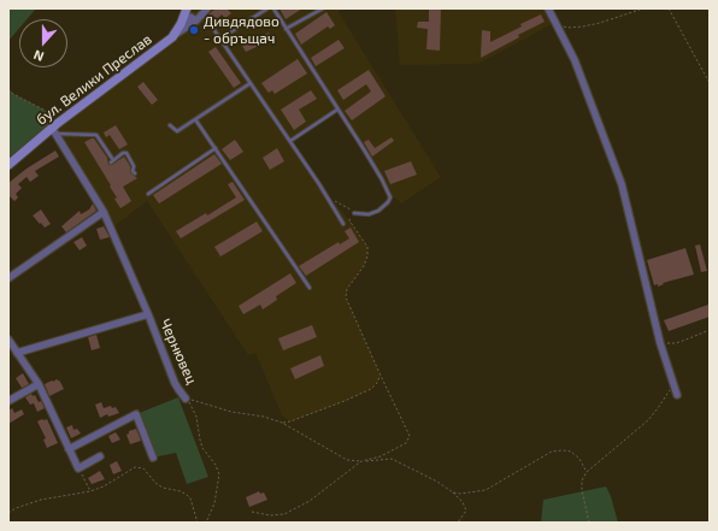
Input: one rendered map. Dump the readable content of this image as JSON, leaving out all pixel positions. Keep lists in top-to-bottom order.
{
  "streets": {
    "main road": ["бул. Велики Преслав"],
    "street": ["Чернювец"]
  },
  "crossings": [
    ["бул. Велики Преслав", "Чернювец"]
  ],
  "places": ["Дивдядово - обръщач"],
  "north": "bottom"
}
